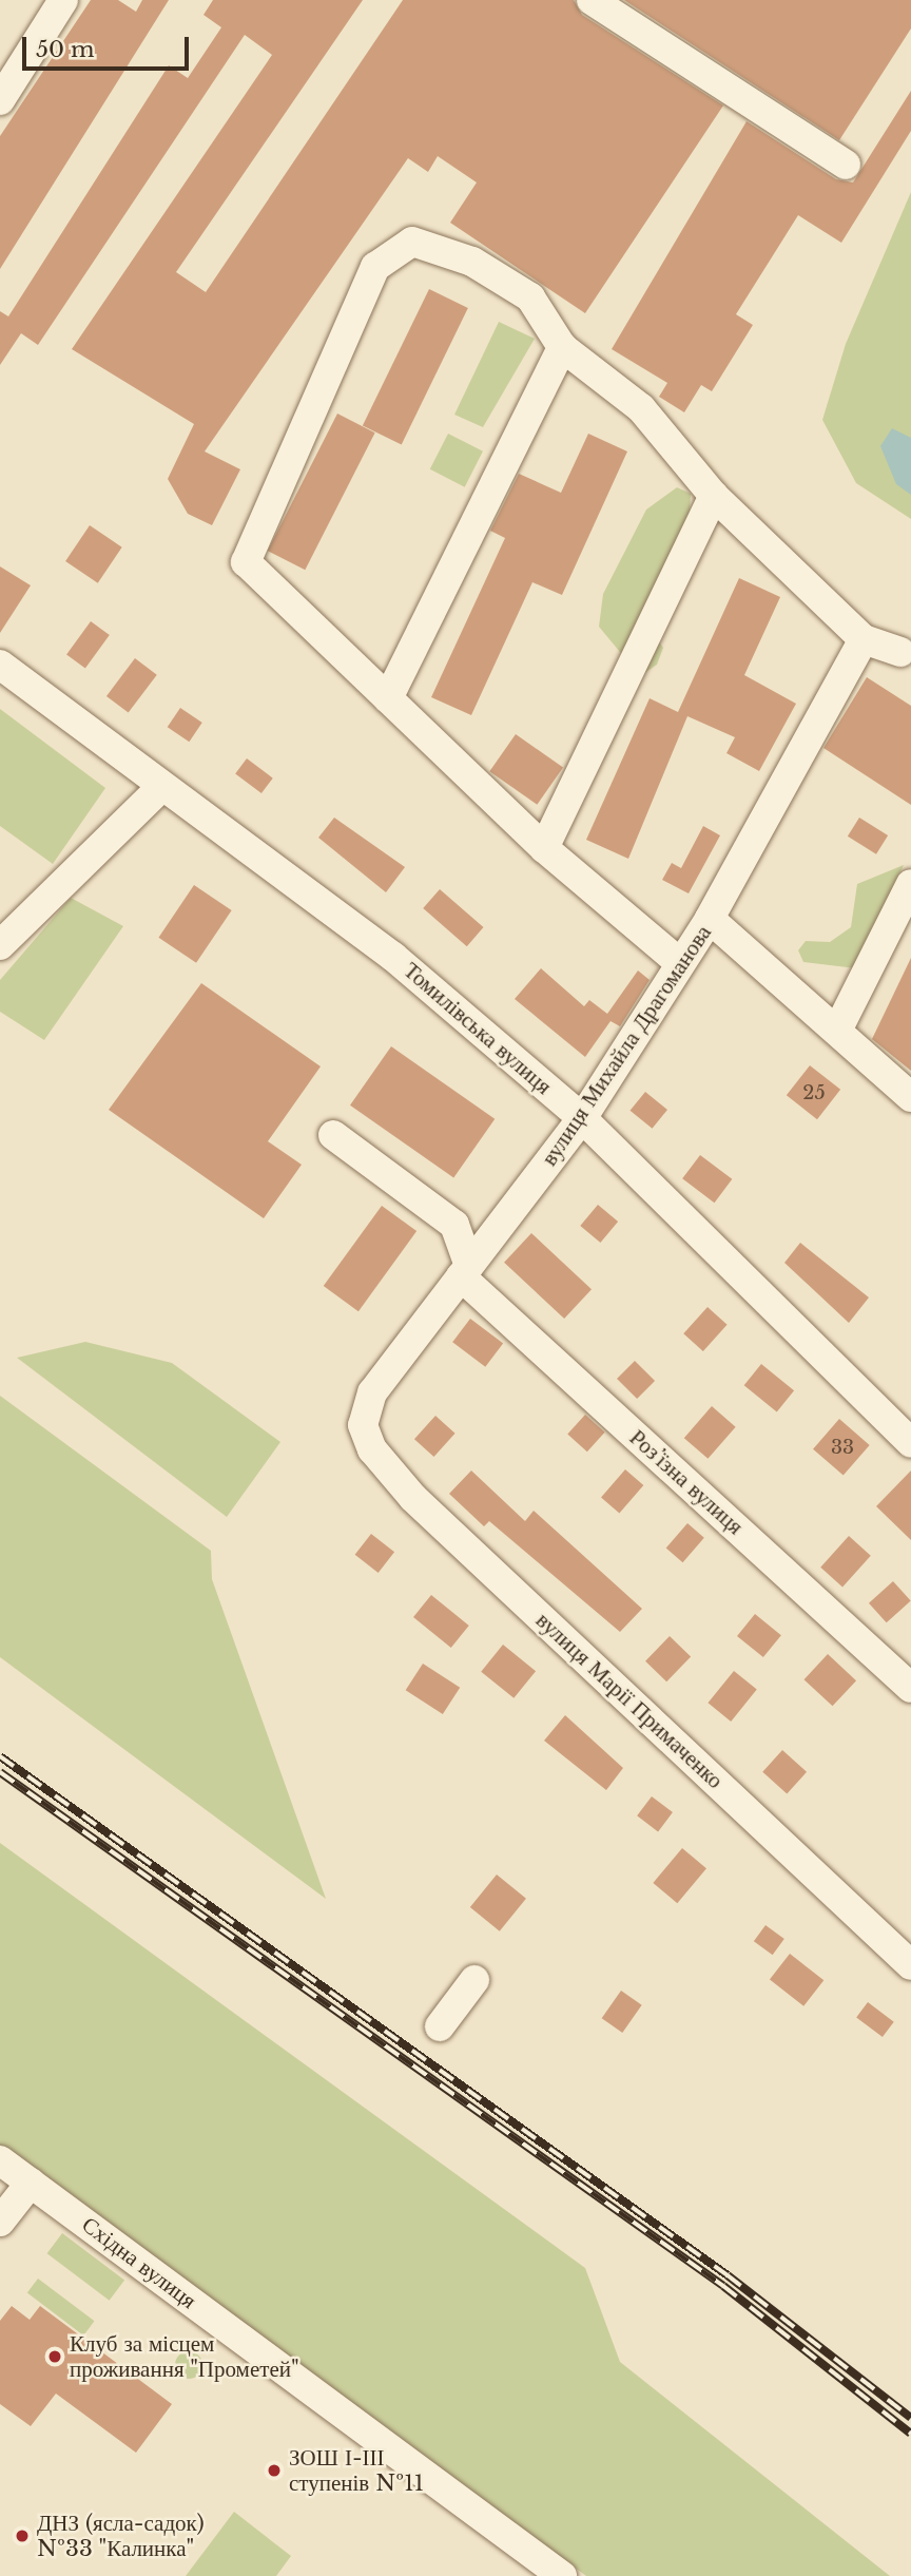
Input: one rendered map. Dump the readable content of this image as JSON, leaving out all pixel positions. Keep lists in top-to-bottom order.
{
  "streets": {
    "street": [
      "Томилівська вулиця",
      "вулиця Михайла Драгоманова",
      "Розʼїзна вулиця",
      "вулиця Марії Примаченко",
      "Східна вулиця"
    ]
  },
  "crossings": [
    ["Томилівська вулиця", "вулиця Михайла Драгоманова"],
    ["вулиця Михайла Драгоманова", "Розʼїзна вулиця"],
    ["вулиця Михайла Драгоманова", "вулиця Марії Примаченко"]
  ],
  "places": ["Клуб за місцем проживання \"Прометей\"", "ЗОШ І-ІІІ ступенів №11", "ДНЗ (ясла-садок) №33 \"Калинка\""],
  "house_numbers": ["25", "33"],
  "scale_bar": "50 m"
}
